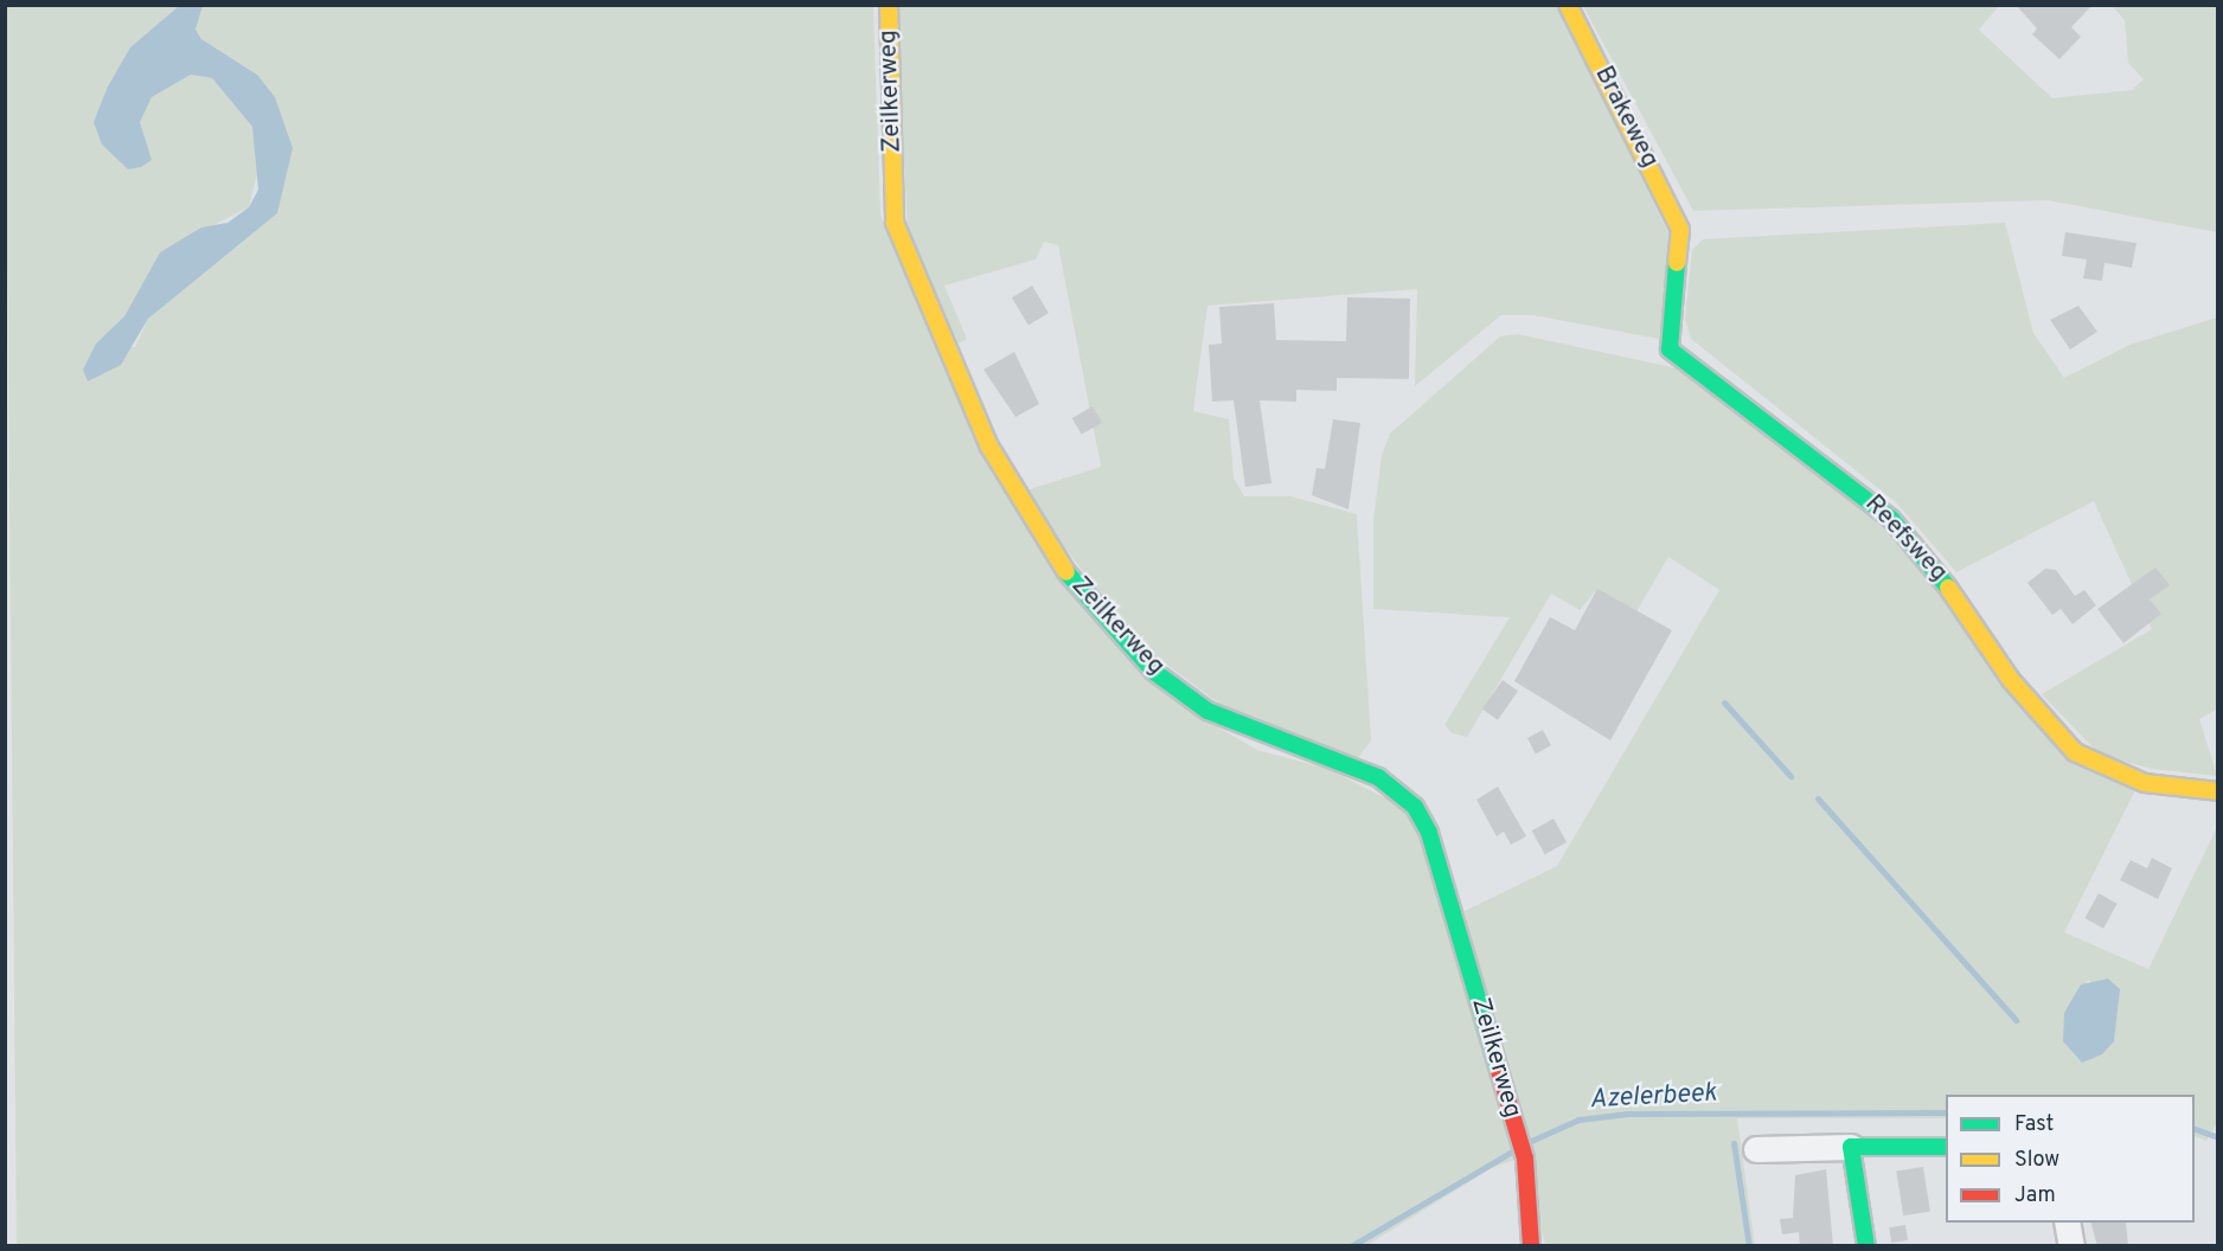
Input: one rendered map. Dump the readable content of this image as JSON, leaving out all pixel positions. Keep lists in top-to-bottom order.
{
  "streets": {
    "street": ["Zeilkerweg", "Brakeweg", "Reefsweg"]
  },
  "crossings": [
    ["Brakeweg", "Reefsweg"]
  ],
  "water": ["Azelerbeek"],
  "legend": ["Fast", "Slow", "Jam"]
}
